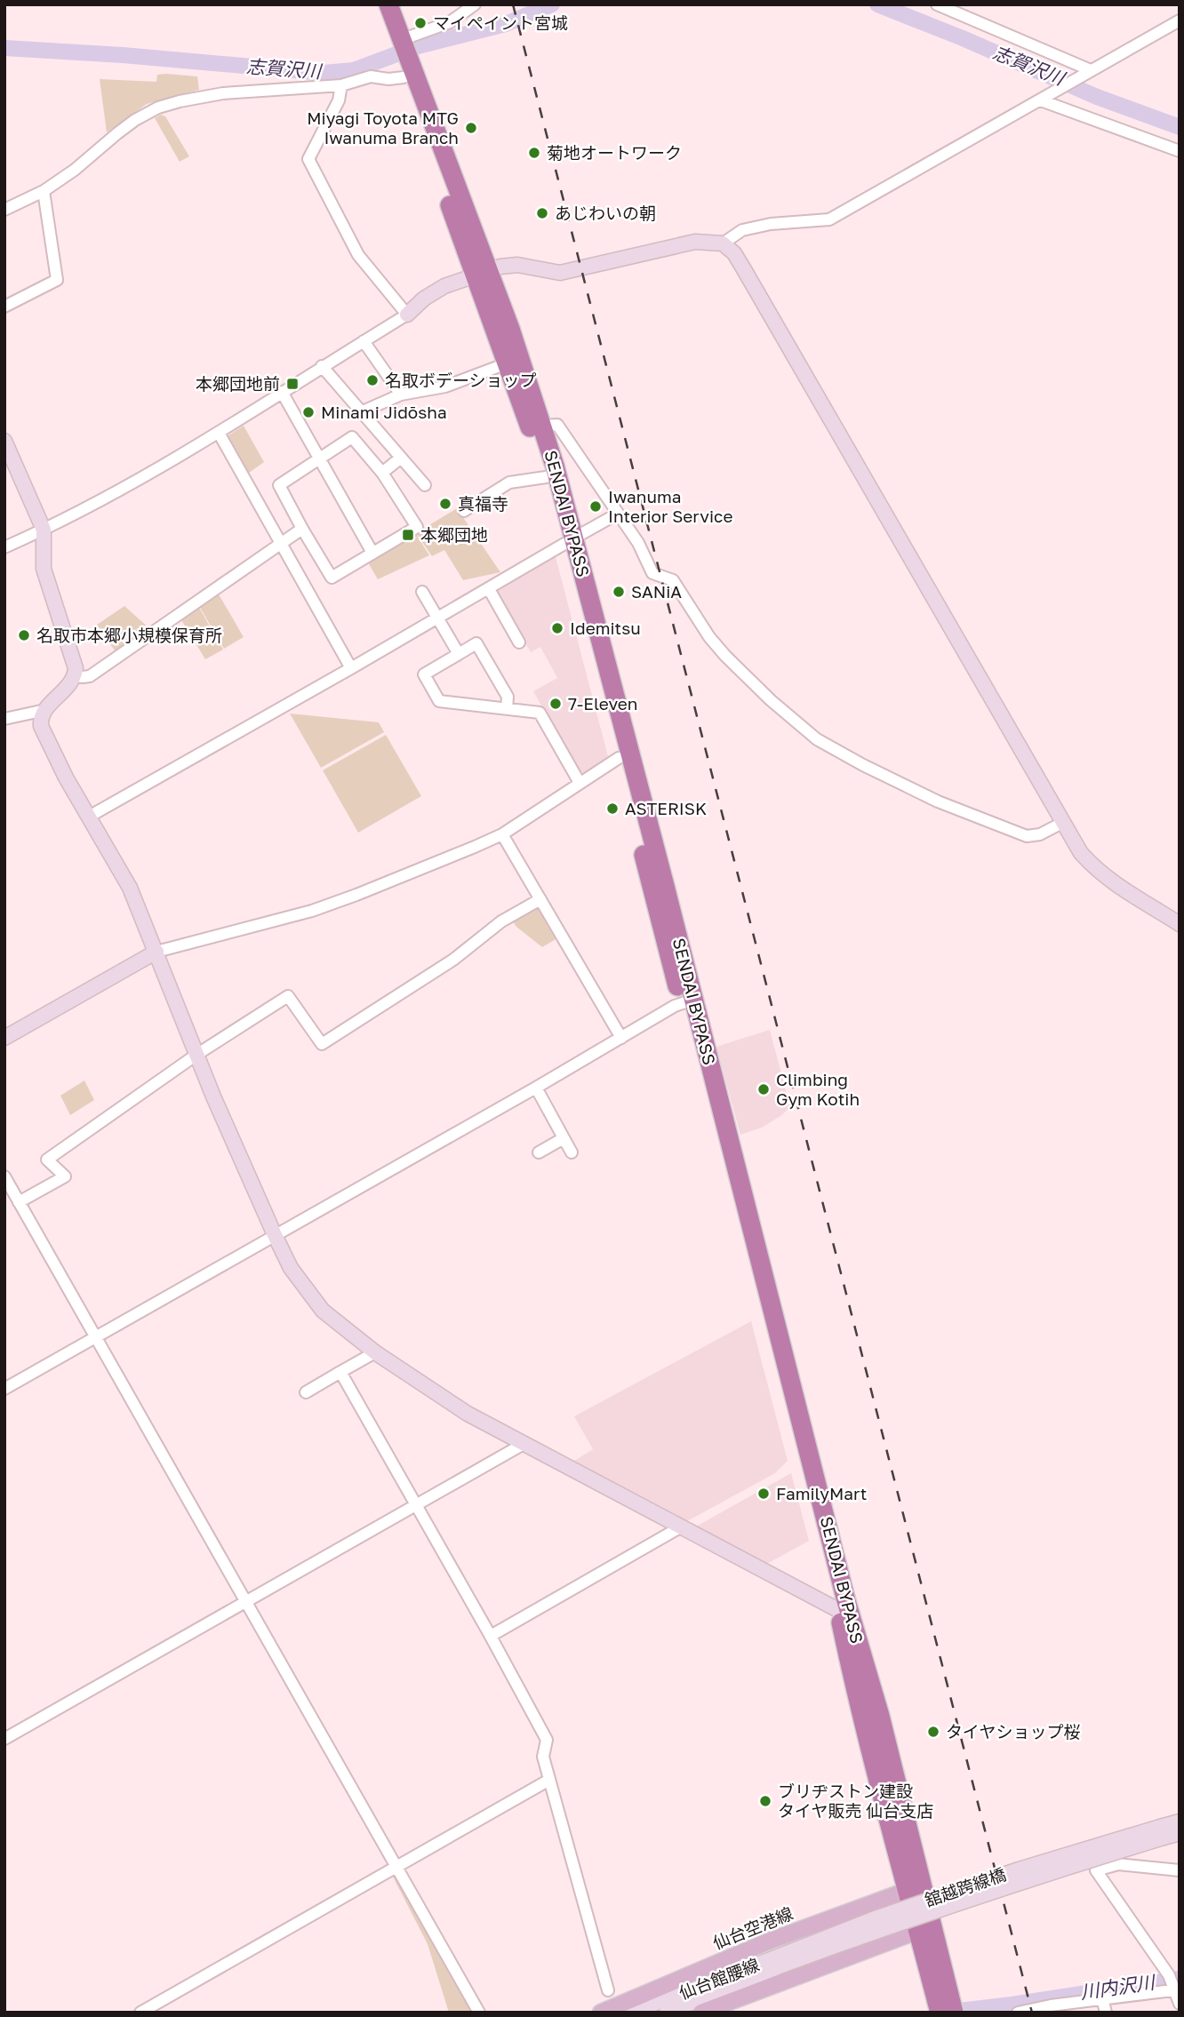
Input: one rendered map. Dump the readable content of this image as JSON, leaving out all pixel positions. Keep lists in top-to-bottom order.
{
  "streets": {
    "highway": ["SENDAI BYPASS"],
    "main road": ["仙台空港線"],
    "street": ["舘越跨線橋", "仙台館腰線"]
  },
  "crossings": [
    ["SENDAI BYPASS", "仙台空港線"],
    ["舘越跨線橋", "仙台館腰線"]
  ],
  "water": ["志賀沢川", "川内沢川"],
  "places": {
    "other": [
      "マイペイント宮城",
      "Miyagi Toyota MTG Iwanuma Branch",
      "菊地オートワーク",
      "あじわいの朝",
      "名取ボデーショップ",
      "Minami Jidōsha",
      "真福寺",
      "Iwanuma Interior Service",
      "SANiA",
      "Idemitsu",
      "名取市本郷小規模保育所",
      "7-Eleven",
      "ASTERISK",
      "Climbing Gym Kotih",
      "FamilyMart",
      "タイヤショップ桜",
      "ブリヂストン建設 タイヤ販売 仙台支店"
    ],
    "transit": ["本郷団地前", "本郷団地"]
  }
}
